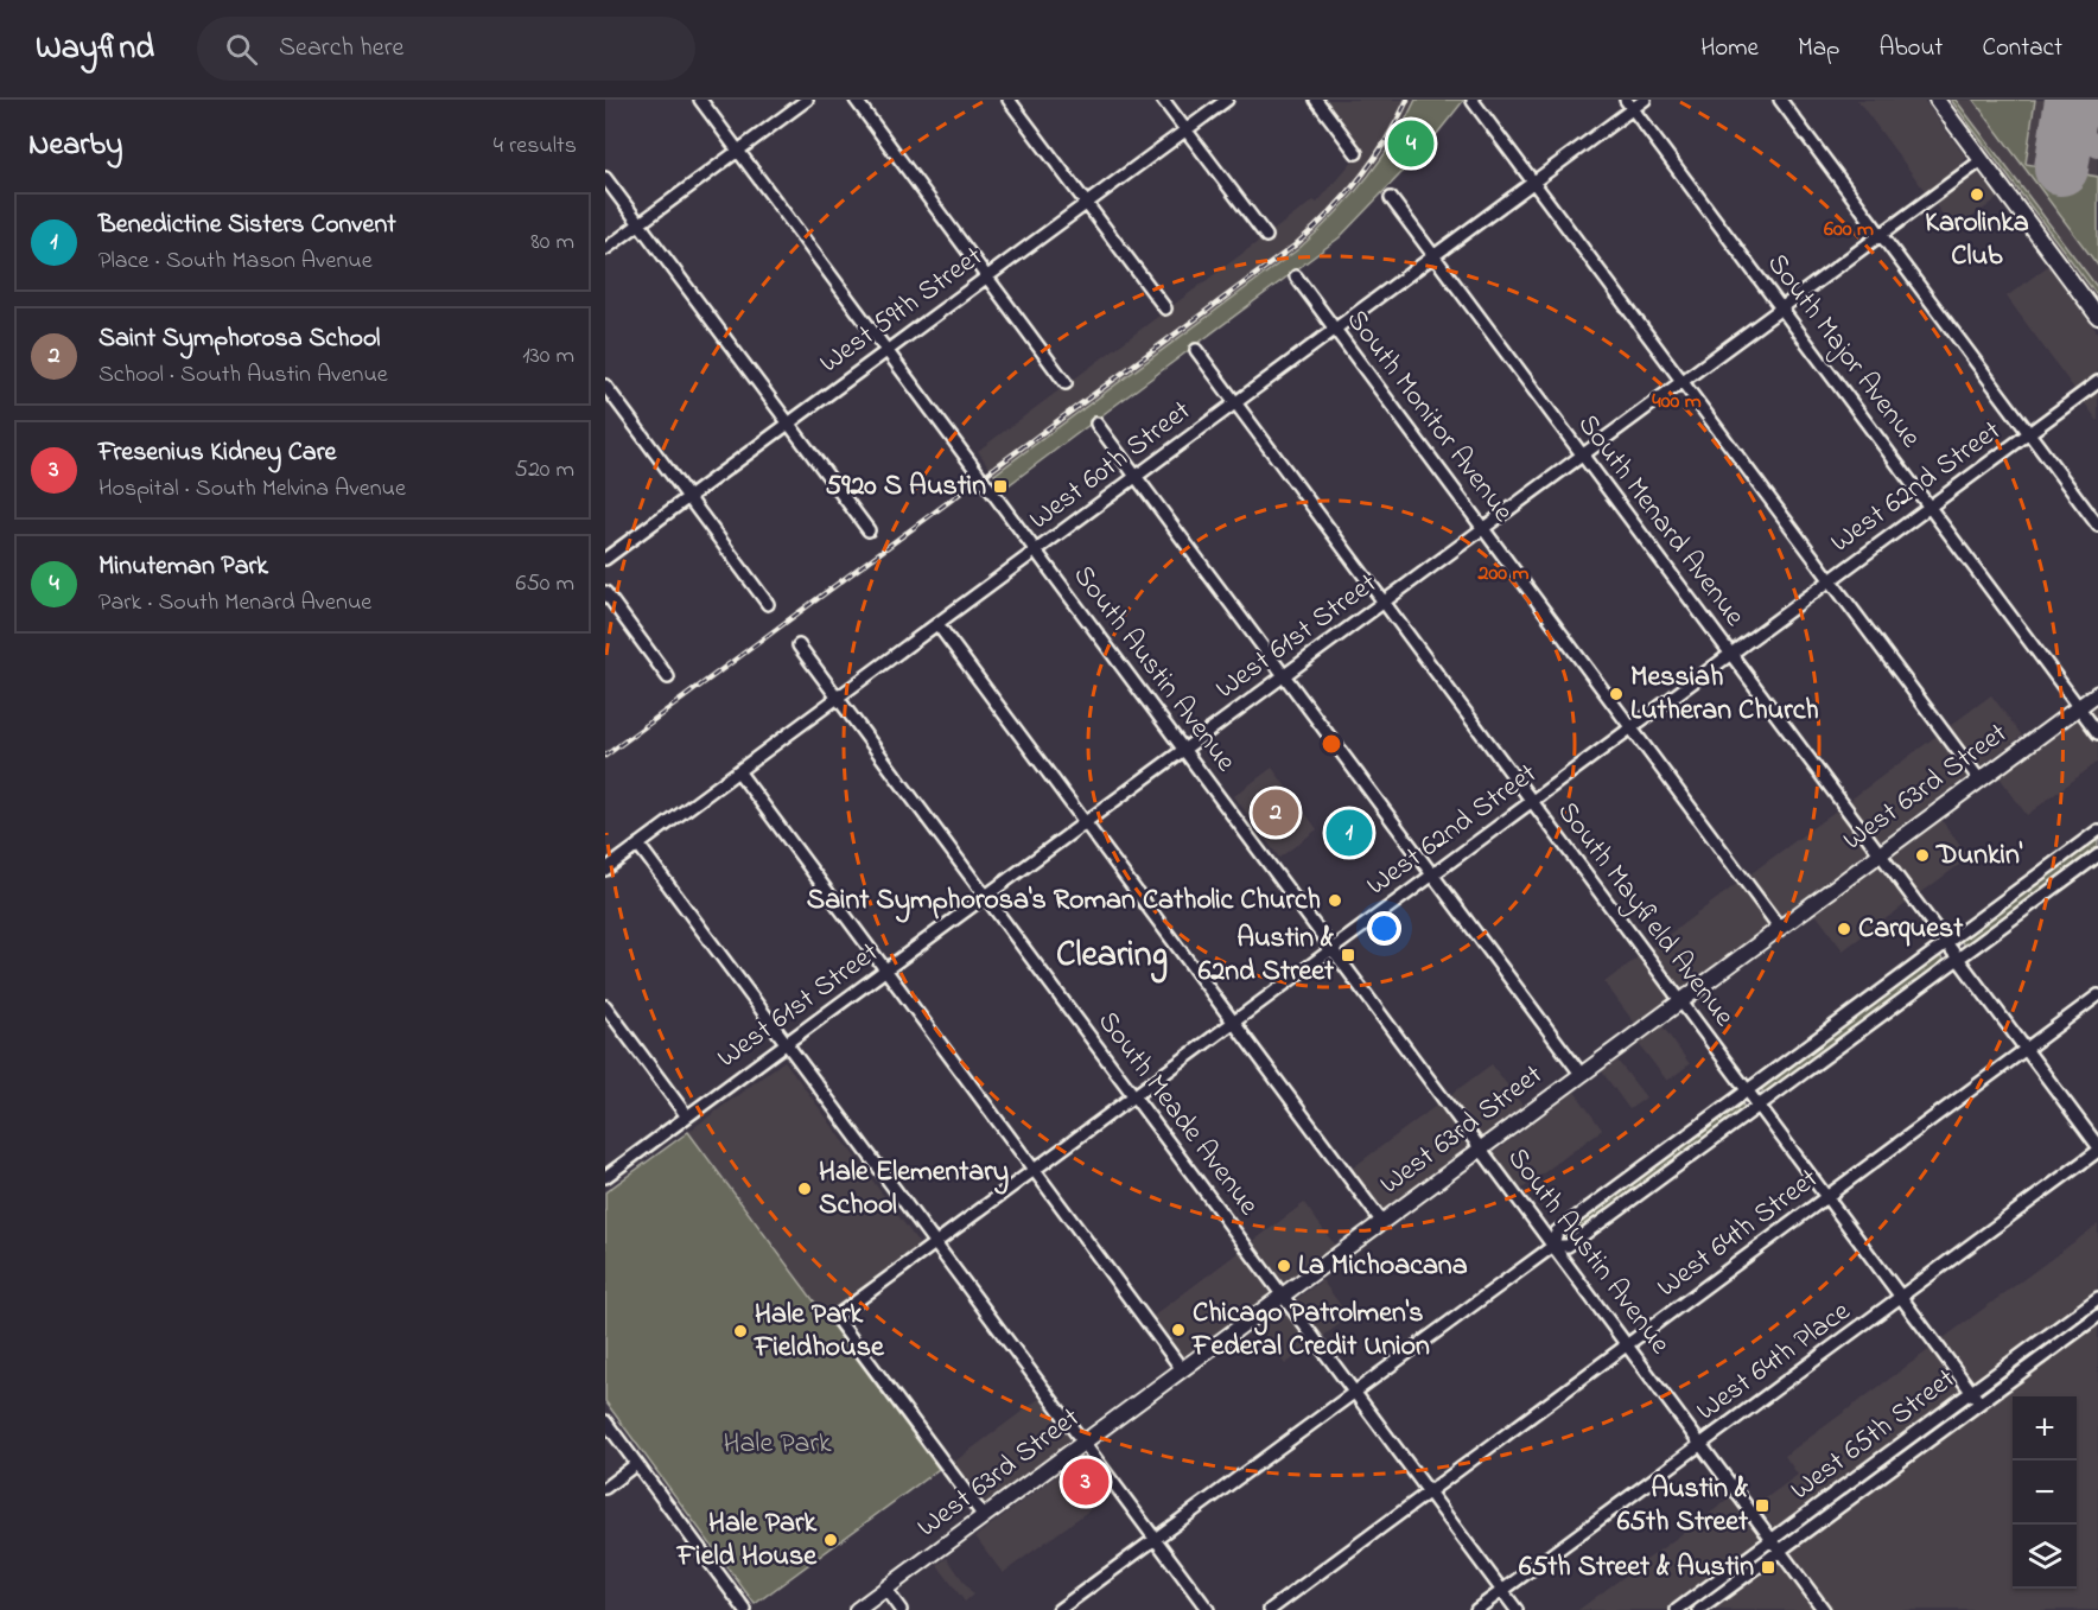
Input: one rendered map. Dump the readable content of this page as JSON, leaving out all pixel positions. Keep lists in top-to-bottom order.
{
  "streets": {
    "main road": ["West 63rd Street"],
    "street": [
      "West 59th Street",
      "South Major Avenue",
      "South Monitor Avenue",
      "West 60th Street",
      "West 62nd Street",
      "South Menard Avenue",
      "West 61st Street",
      "South Austin Avenue",
      "South Mayfield Avenue",
      "South Meade Avenue",
      "West 64th Street",
      "West 64th Place",
      "West 65th Street"
    ]
  },
  "crossings": [
    ["West 59th Street", "South Austin Avenue"],
    ["South Major Avenue", "West 60th Street"],
    ["South Major Avenue", "West 62nd Street"],
    ["South Major Avenue", "West 61st Street"],
    ["South Major Avenue", "West 63rd Street"],
    ["South Monitor Avenue", "West 60th Street"],
    ["South Monitor Avenue", "West 62nd Street"],
    ["South Monitor Avenue", "West 61st Street"],
    ["South Monitor Avenue", "West 63rd Street"],
    ["West 60th Street", "South Menard Avenue"],
    ["West 60th Street", "South Austin Avenue"],
    ["West 60th Street", "South Mayfield Avenue"],
    ["West 60th Street", "South Meade Avenue"],
    ["West 62nd Street", "South Menard Avenue"],
    ["West 62nd Street", "South Austin Avenue"],
    ["West 62nd Street", "West 63rd Street"],
    ["West 62nd Street", "South Mayfield Avenue"],
    ["West 62nd Street", "South Meade Avenue"],
    ["South Menard Avenue", "West 61st Street"],
    ["South Menard Avenue", "West 63rd Street"],
    ["South Menard Avenue", "West 64th Street"],
    ["South Menard Avenue", "West 64th Place"],
    ["West 61st Street", "South Austin Avenue"],
    ["West 61st Street", "South Mayfield Avenue"],
    ["West 61st Street", "South Meade Avenue"],
    ["South Austin Avenue", "West 63rd Street"],
    ["South Austin Avenue", "West 64th Street"],
    ["South Austin Avenue", "West 64th Place"],
    ["South Austin Avenue", "West 65th Street"],
    ["West 63rd Street", "South Mayfield Avenue"],
    ["West 63rd Street", "South Meade Avenue"],
    ["South Mayfield Avenue", "West 64th Street"],
    ["South Mayfield Avenue", "West 64th Place"],
    ["South Mayfield Avenue", "West 65th Street"],
    ["South Meade Avenue", "West 64th Street"],
    ["South Meade Avenue", "West 64th Place"]
  ],
  "districts": ["Clearing"],
  "parks": ["Hale Park"],
  "places": {
    "other": [
      "Karolinka Club",
      "Messiah Lutheran Church",
      "Dunkin'",
      "Saint Symphorosa's Roman Catholic Church",
      "Carquest",
      "Hale Elementary School",
      "La Michoacana",
      "Chicago Patrolmen's Federal Credit Union",
      "Hale Park Fieldhouse",
      "Hale Park Field House"
    ],
    "transit": [
      "5920 S Austin",
      "Austin & 62nd Street",
      "Austin & 65th Street",
      "65th Street & Austin"
    ]
  },
  "page": {
    "header": "Wayfind",
    "search": "Search here",
    "nav": [
      "Home",
      "Map",
      "About",
      "Contact"
    ],
    "heading": ["Nearby", "4 results"],
    "pins": [
      "4",
      "2",
      "1",
      "3"
    ],
    "list": [
      {
        "mark": "1",
        "name": "Benedictine Sisters Convent",
        "note": "Place · South Mason Avenue",
        "value": "80 m"
      },
      {
        "mark": "2",
        "name": "Saint Symphorosa School",
        "note": "School · South Austin Avenue",
        "value": "130 m"
      },
      {
        "mark": "3",
        "name": "Fresenius Kidney Care",
        "note": "Hospital · South Melvina Avenue",
        "value": "520 m"
      },
      {
        "mark": "4",
        "name": "Minuteman Park",
        "note": "Park · South Menard Avenue",
        "value": "650 m"
      }
    ],
    "map_buttons": ["+", "−"]
  },
  "rings": ["600 m", "400 m", "200 m"]
}
